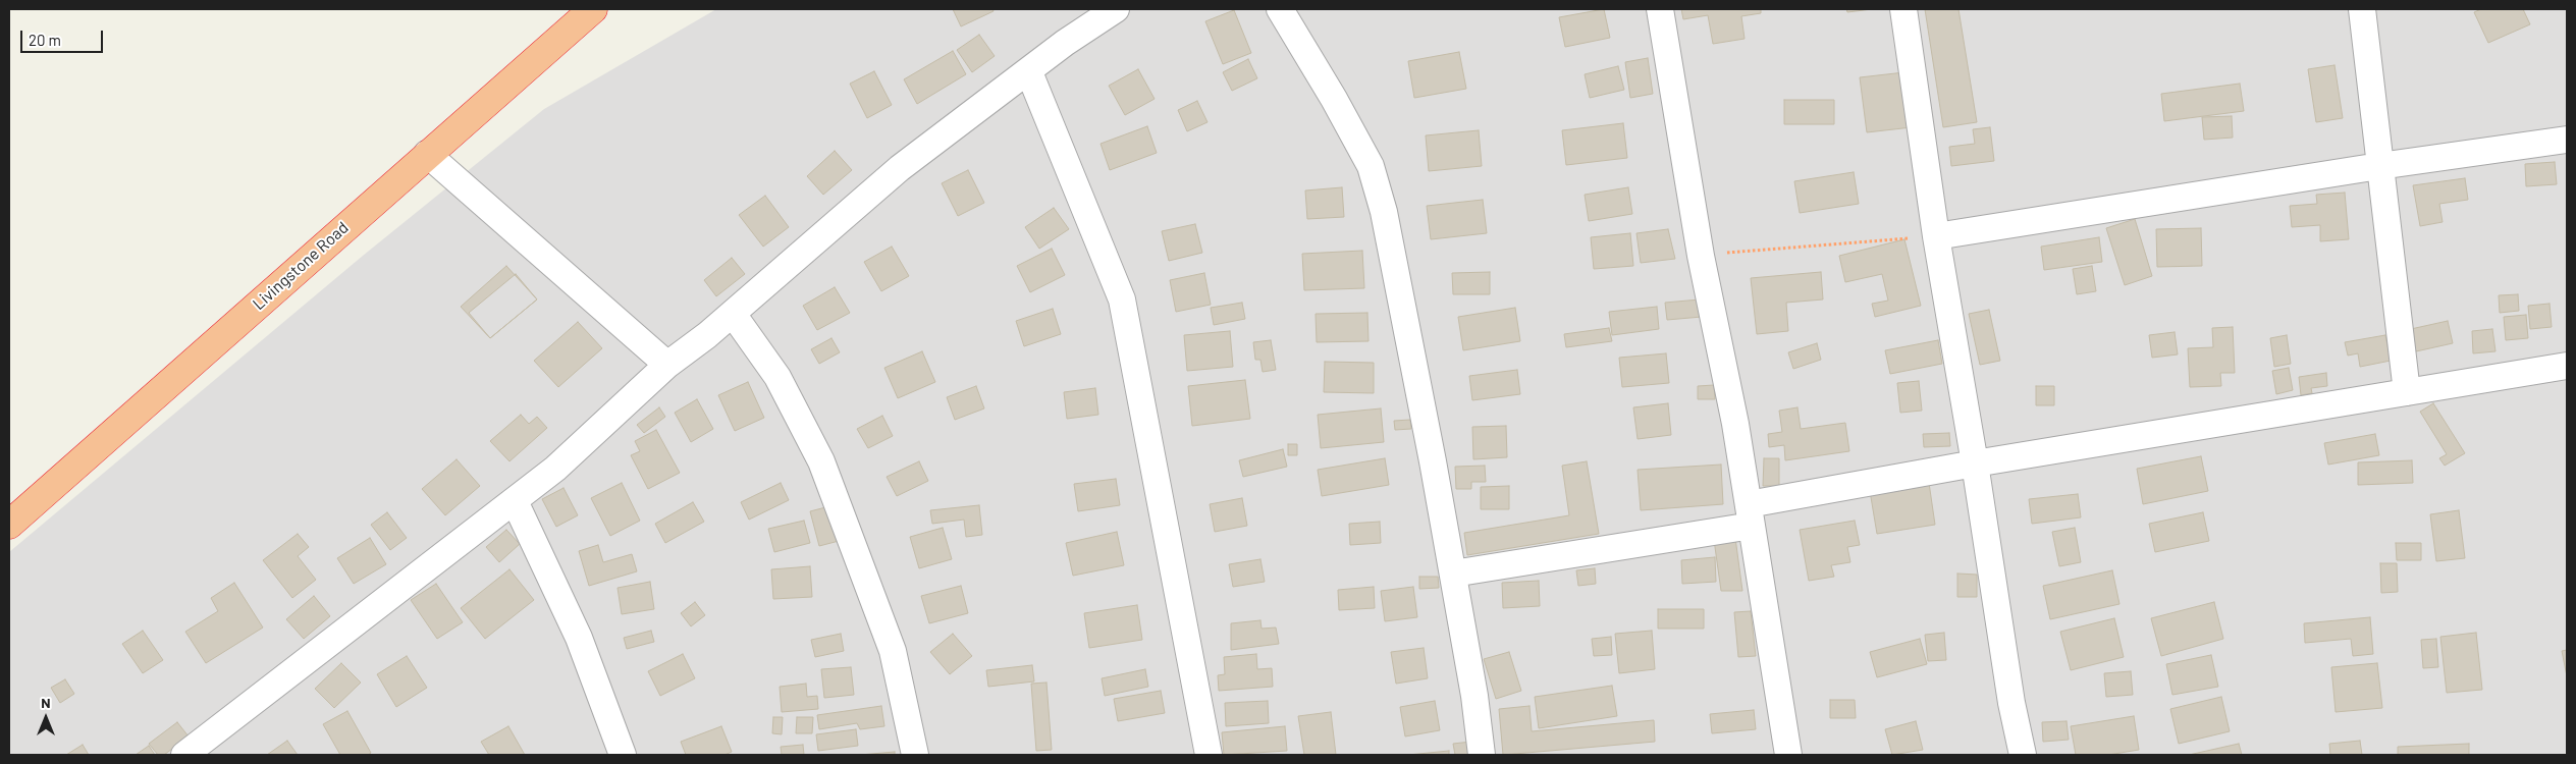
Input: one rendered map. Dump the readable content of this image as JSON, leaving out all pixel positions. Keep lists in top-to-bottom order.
{
  "streets": {
    "highway": ["Livingstone Road"]
  },
  "scale_bar": "20 m",
  "north": "top"
}
